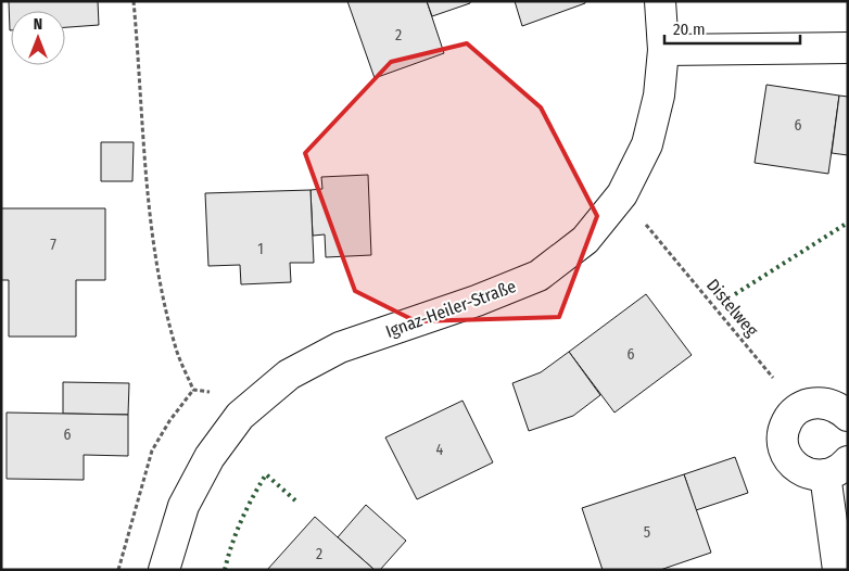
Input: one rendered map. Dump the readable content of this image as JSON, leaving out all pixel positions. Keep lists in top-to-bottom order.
{
  "streets": {
    "street": ["Ignaz-Heiler-Straße"],
    "path": ["Distelweg"]
  },
  "house_numbers": [
    "2",
    "6",
    "7",
    "1",
    "6",
    "6",
    "4",
    "5",
    "2"
  ],
  "scale_bar": "20 m",
  "north": "top"
}
